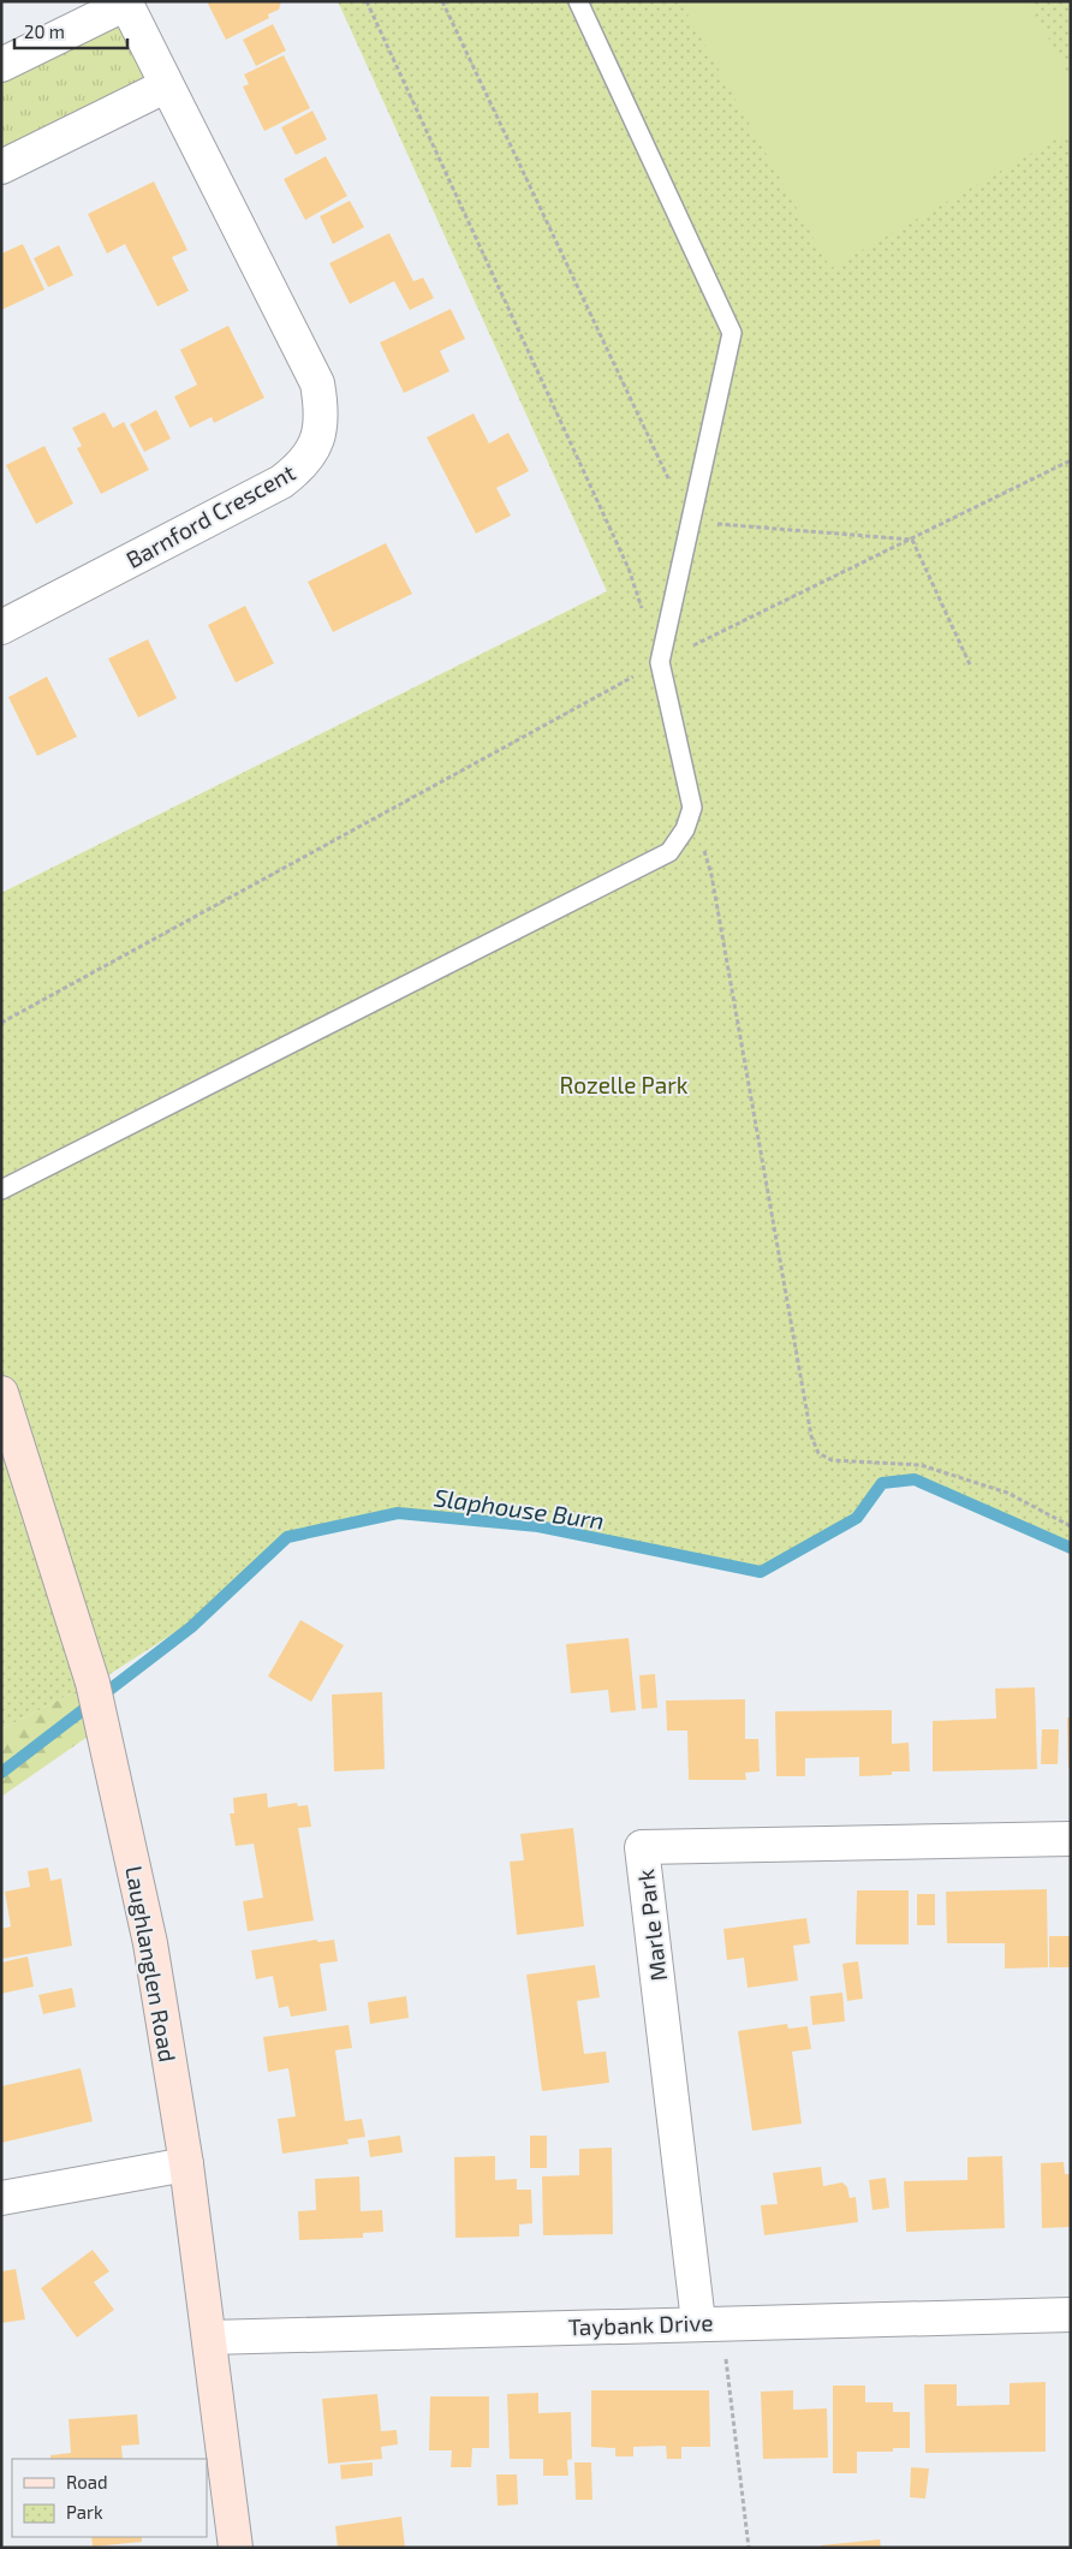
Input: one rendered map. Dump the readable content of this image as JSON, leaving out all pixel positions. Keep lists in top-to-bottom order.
{
  "streets": {
    "street": [
      "Barnford Crescent",
      "Marle Park",
      "Laughlanglen Road",
      "Taybank Drive"
    ]
  },
  "crossings": [
    ["Marle Park", "Taybank Drive"],
    ["Laughlanglen Road", "Taybank Drive"]
  ],
  "water": ["Slaphouse Burn"],
  "parks": ["Rozelle Park"],
  "legend": ["Road", "Park"],
  "scale_bar": "20 m"
}
